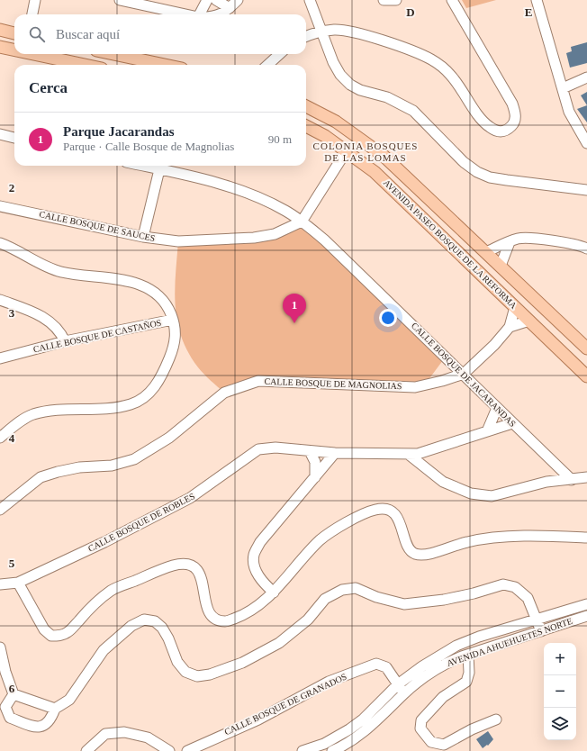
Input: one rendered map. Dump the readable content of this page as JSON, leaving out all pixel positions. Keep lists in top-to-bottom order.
{
  "streets": {
    "main road": ["AVENIDA PASEO BOSQUE DE LA REFORMA"],
    "street": [
      "CALLE BOSQUE DE SAUCES",
      "CALLE BOSQUE DE CASTAÑOS",
      "CALLE BOSQUE DE JACARANDAS",
      "CALLE BOSQUE DE MAGNOLIAS",
      "CALLE BOSQUE DE ROBLES",
      "AVENIDA AHUEHUETES NORTE",
      "CALLE BOSQUE DE GRANADOS"
    ]
  },
  "crossings": [
    ["CALLE BOSQUE DE SAUCES", "CALLE BOSQUE DE JACARANDAS"],
    ["AVENIDA PASEO BOSQUE DE LA REFORMA", "CALLE BOSQUE DE MAGNOLIAS"],
    ["CALLE BOSQUE DE JACARANDAS", "CALLE BOSQUE DE MAGNOLIAS"],
    ["CALLE BOSQUE DE JACARANDAS", "CALLE BOSQUE DE ROBLES"],
    ["AVENIDA AHUEHUETES NORTE", "CALLE BOSQUE DE GRANADOS"]
  ],
  "districts": ["COLONIA BOSQUES DE LAS LOMAS"],
  "page": {
    "search": "Buscar aquí",
    "heading": "Cerca",
    "list": [
      {
        "mark": "1",
        "name": "Parque Jacarandas",
        "note": "Parque · Calle Bosque de Magnolias",
        "value": "90 m"
      }
    ],
    "pins": "1",
    "map_buttons": ["+", "−"]
  },
  "grid": {
    "columns": ["D", "E"],
    "rows": [
      "2",
      "3",
      "4",
      "5",
      "6"
    ]
  }
}
